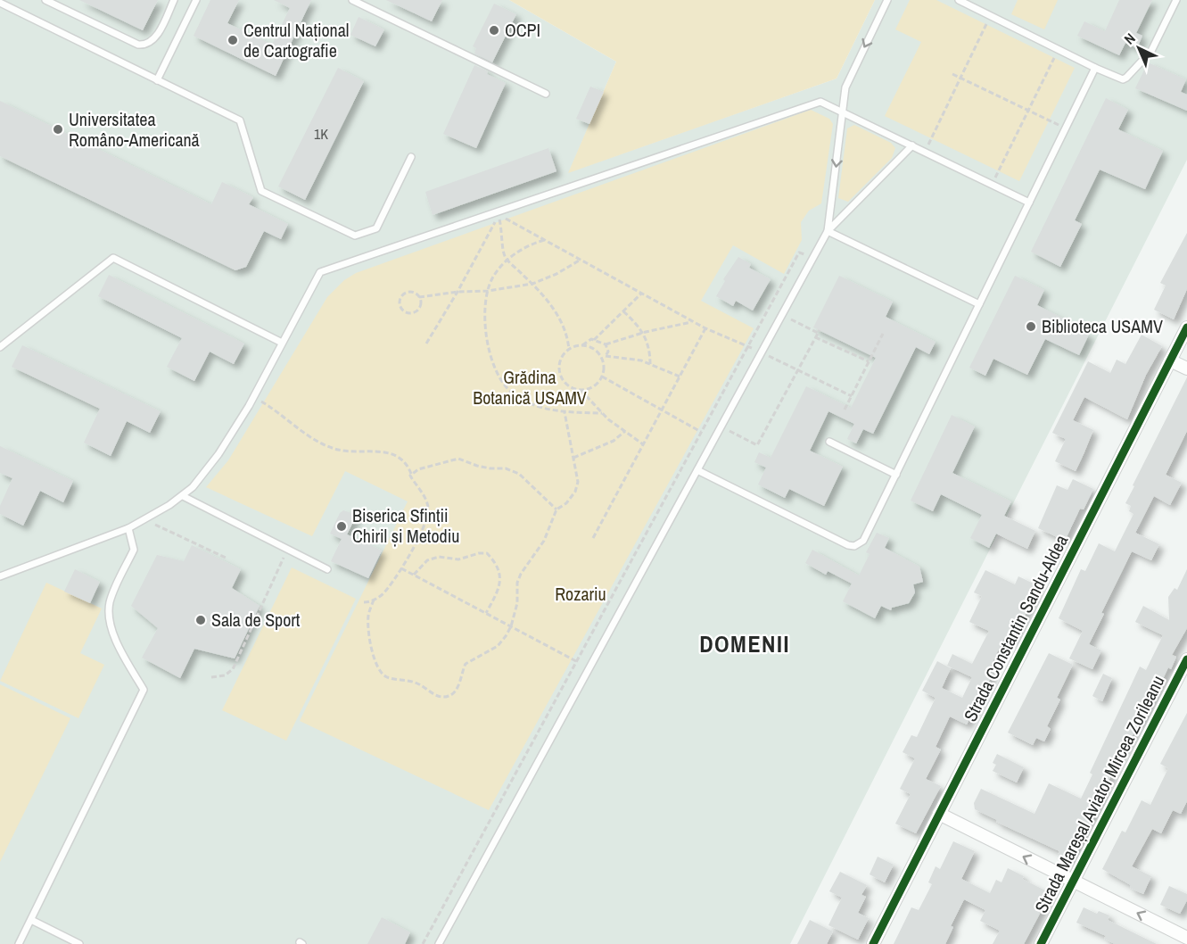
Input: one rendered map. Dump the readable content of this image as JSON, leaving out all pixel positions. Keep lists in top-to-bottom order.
{
  "streets": {
    "street": ["Strada Constantin Sandu-Aldea", "Strada Mareșal Aviator Mircea Zorileanu"]
  },
  "districts": ["DOMENII"],
  "parks": ["Grădina Botanică USAMV", "Rozariu"],
  "places": [
    "OCPI",
    "Centrul Național de Cartografie",
    "Universitatea Româno-Americană",
    "Biblioteca USAMV",
    "Biserica Sfinții Chiril și Metodiu",
    "Sala de Sport"
  ],
  "house_numbers": ["1K"],
  "north": "top left"
}
